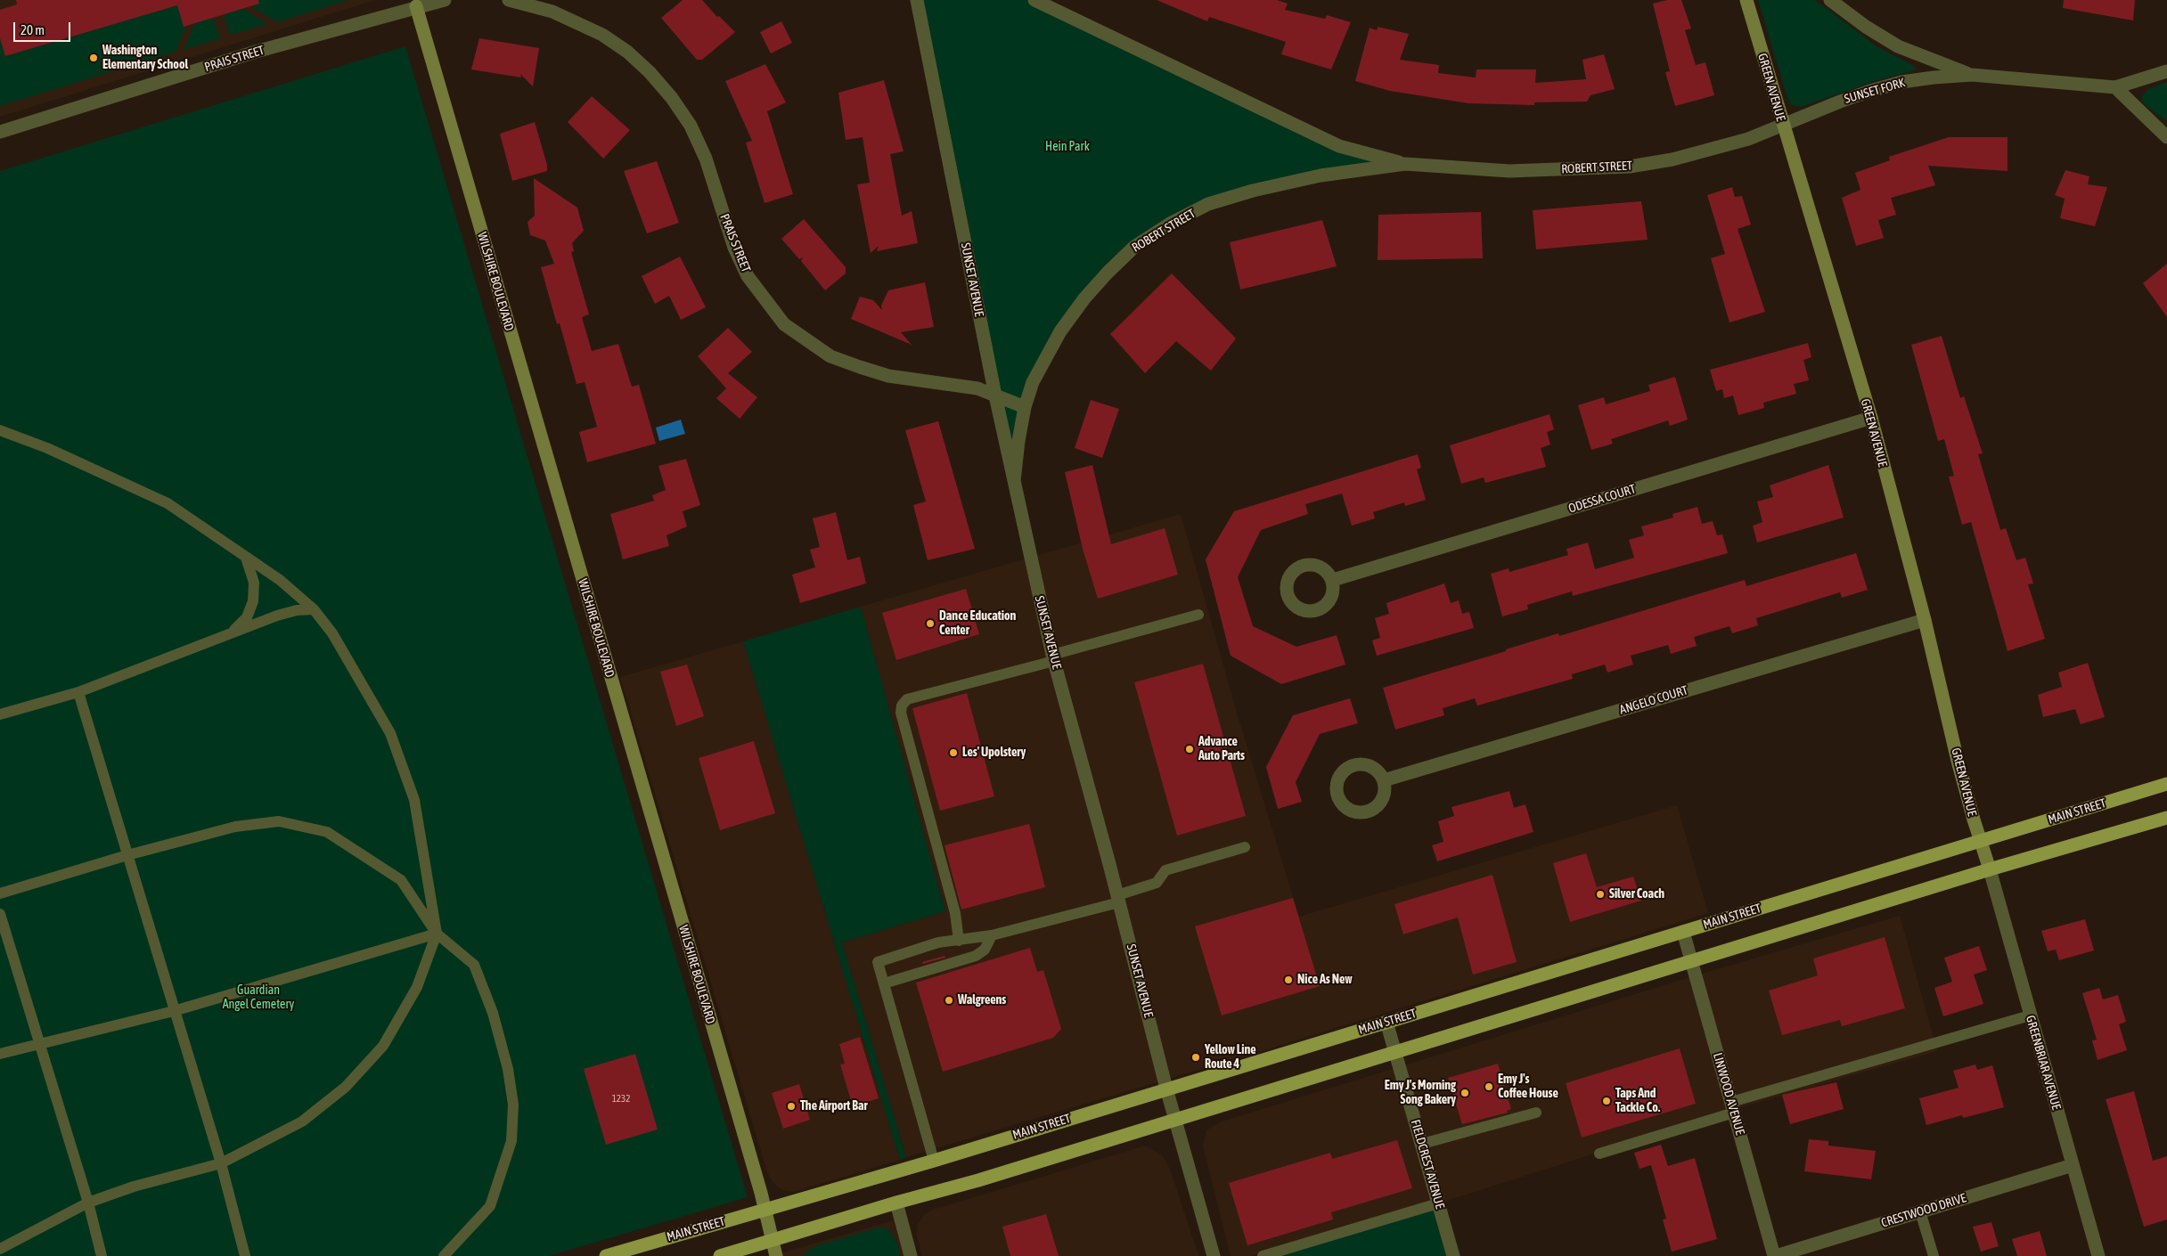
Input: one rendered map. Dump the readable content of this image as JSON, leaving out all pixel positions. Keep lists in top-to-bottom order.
{
  "streets": {
    "main road": ["MAIN STREET"],
    "street": [
      "PRAIS STREET",
      "GREEN AVENUE",
      "SUNSET FORK",
      "ROBERT STREET",
      "SUNSET AVENUE",
      "WILSHIRE BOULEVARD",
      "ODESSA COURT",
      "ANGELO COURT",
      "GREENBRIAR AVENUE",
      "LINWOOD AVENUE",
      "FIELDCREST AVENUE",
      "CRESTWOOD DRIVE"
    ]
  },
  "crossings": [
    ["PRAIS STREET", "ROBERT STREET"],
    ["PRAIS STREET", "SUNSET AVENUE"],
    ["PRAIS STREET", "WILSHIRE BOULEVARD"],
    ["GREEN AVENUE", "SUNSET FORK"],
    ["GREEN AVENUE", "ROBERT STREET"],
    ["GREEN AVENUE", "ODESSA COURT"],
    ["GREEN AVENUE", "ANGELO COURT"],
    ["GREEN AVENUE", "MAIN STREET"],
    ["GREEN AVENUE", "GREENBRIAR AVENUE"],
    ["SUNSET FORK", "ROBERT STREET"],
    ["ROBERT STREET", "SUNSET AVENUE"],
    ["SUNSET AVENUE", "MAIN STREET"],
    ["WILSHIRE BOULEVARD", "MAIN STREET"],
    ["MAIN STREET", "LINWOOD AVENUE"],
    ["MAIN STREET", "FIELDCREST AVENUE"],
    ["GREENBRIAR AVENUE", "CRESTWOOD DRIVE"],
    ["LINWOOD AVENUE", "CRESTWOOD DRIVE"]
  ],
  "parks": ["Hein Park", "Guardian Angel Cemetery"],
  "places": [
    "Washington Elementary School",
    "Dance Education Center",
    "Advance Auto Parts",
    "Les' Upolstery",
    "Silver Coach",
    "Nice As New",
    "Walgreens",
    "Yellow Line Route 4",
    "Emy J's Coffee House",
    "Emy J's Morning Song Bakery",
    "Taps And Tackle Co.",
    "The Airport Bar"
  ],
  "house_numbers": ["1232"],
  "scale_bar": "20 m"
}
